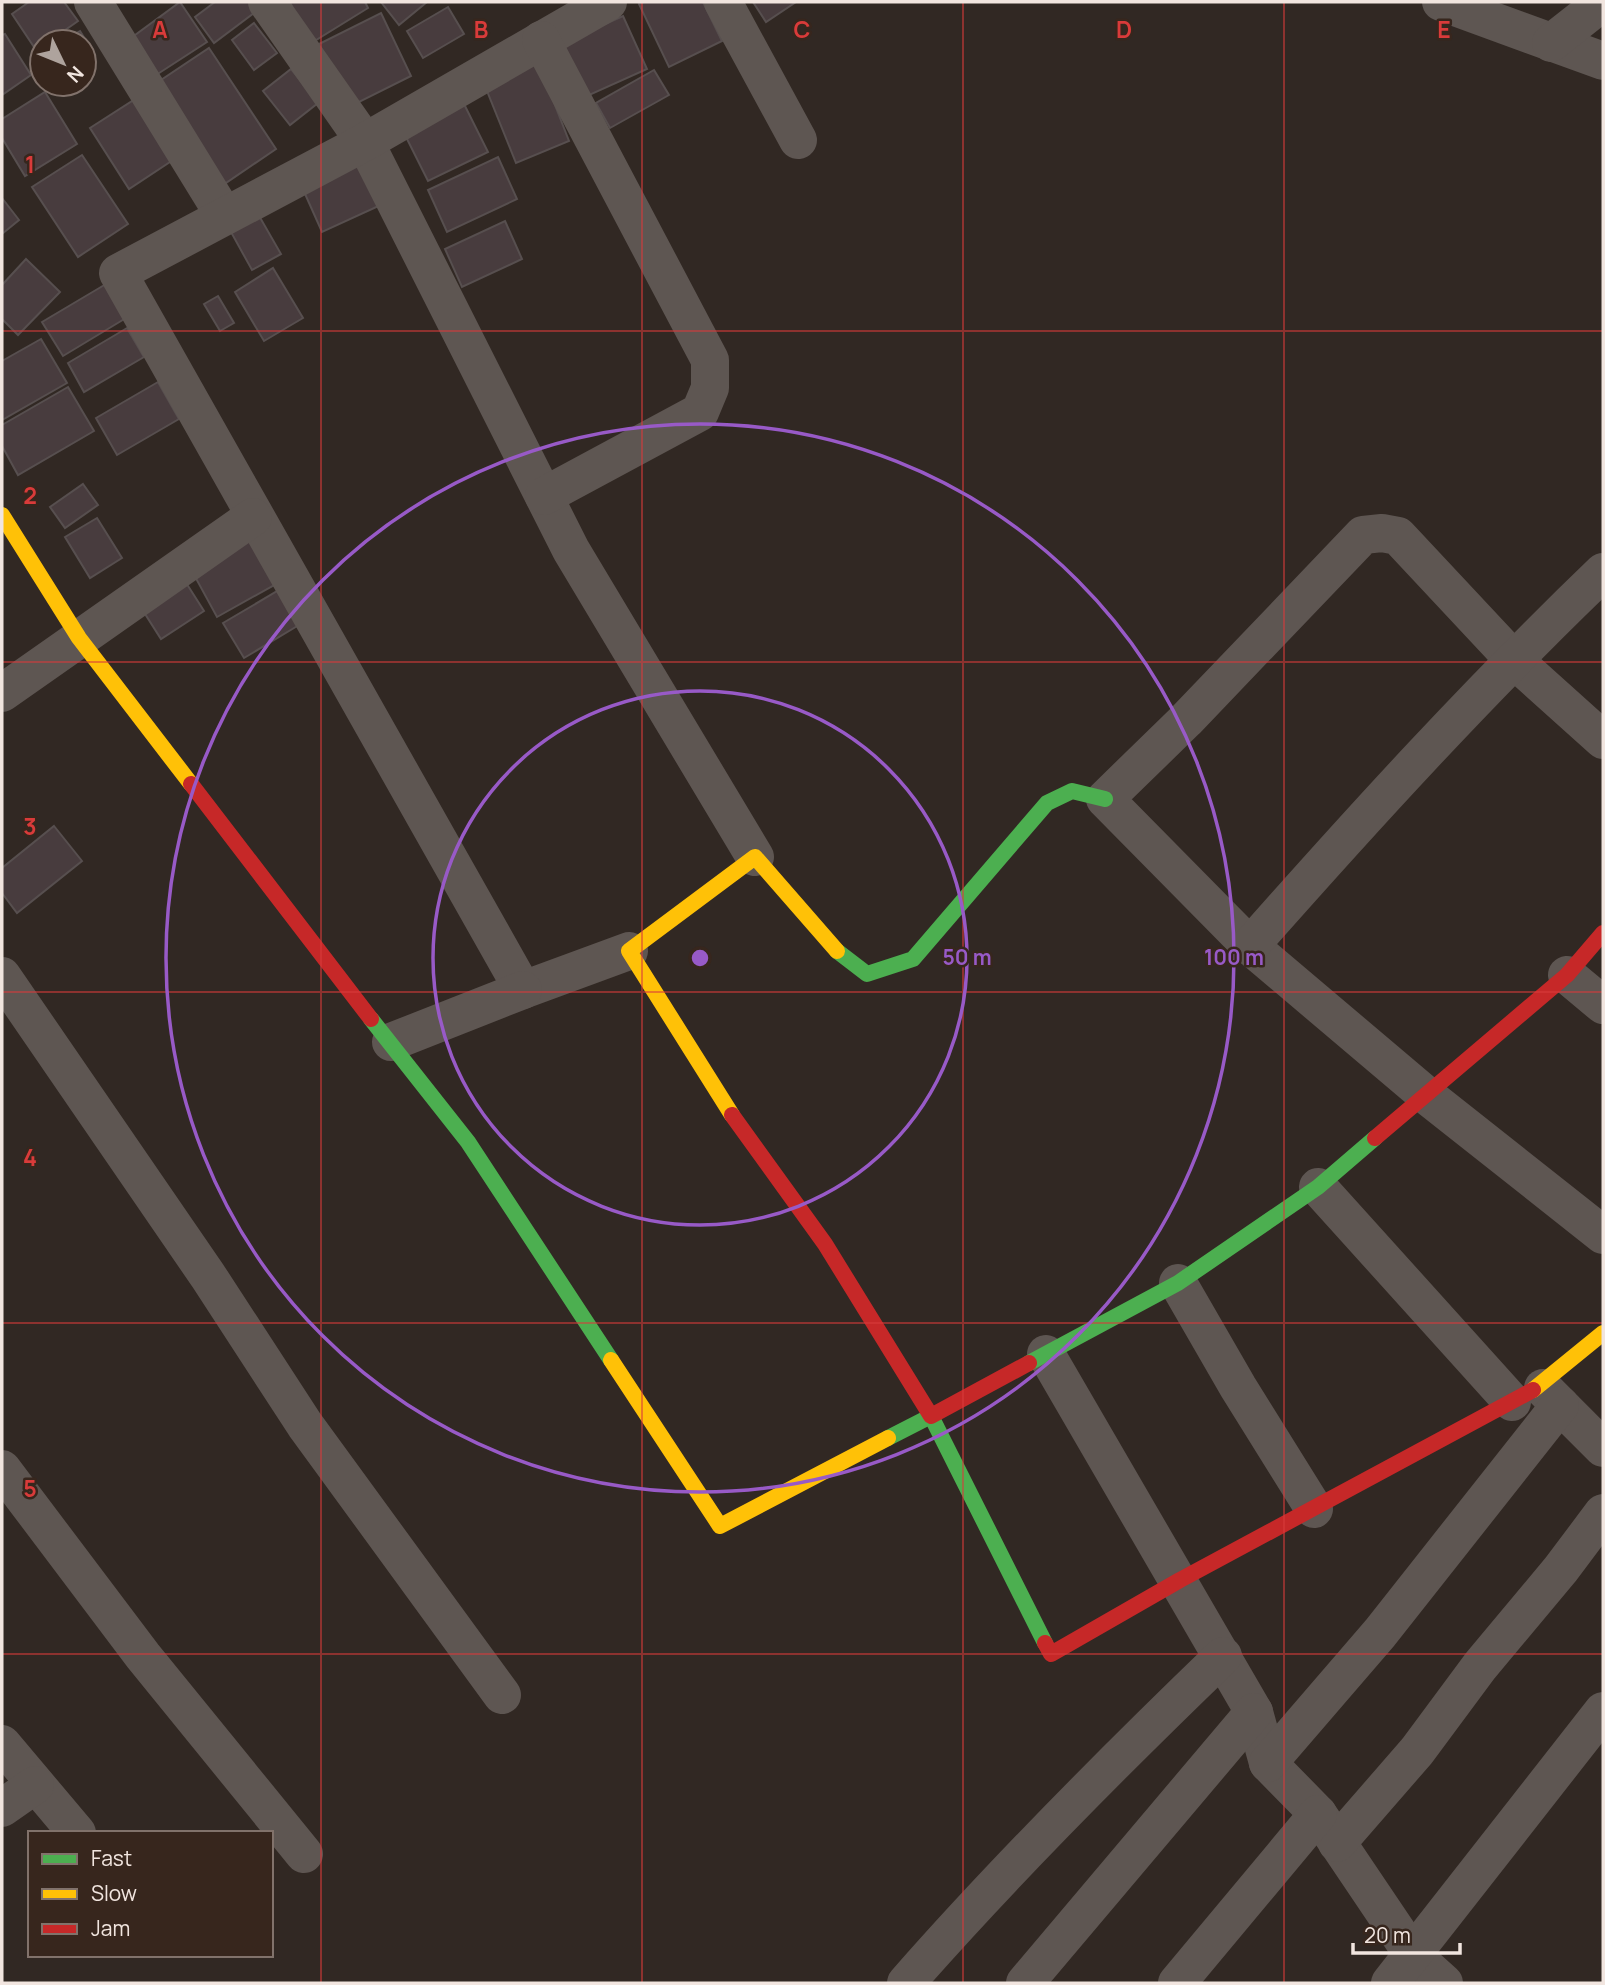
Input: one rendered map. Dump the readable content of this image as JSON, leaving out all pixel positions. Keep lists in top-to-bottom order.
{
  "legend": ["Fast", "Slow", "Jam"],
  "scale_bar": "20 m",
  "north": "bottom right",
  "grid": {
    "columns": [
      "A",
      "B",
      "C",
      "D",
      "E"
    ],
    "rows": [
      "1",
      "2",
      "3",
      "4",
      "5"
    ]
  },
  "rings": ["50 m", "100 m"]
}
